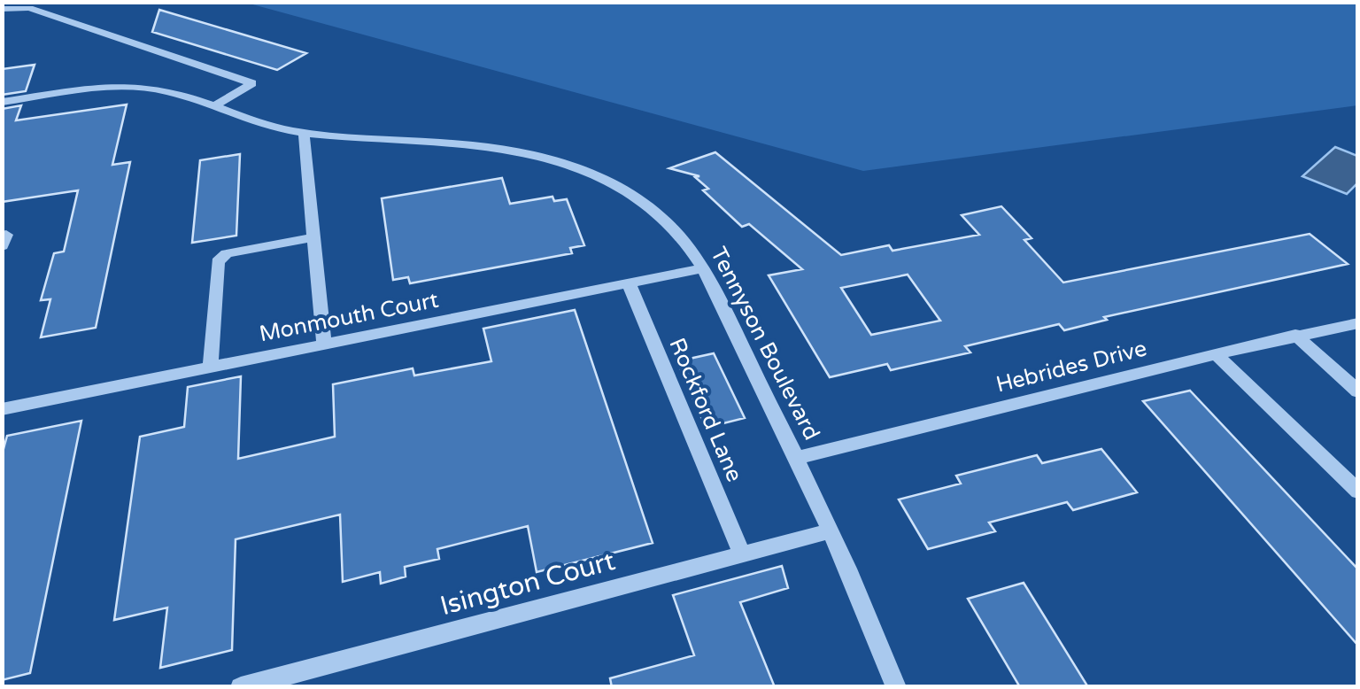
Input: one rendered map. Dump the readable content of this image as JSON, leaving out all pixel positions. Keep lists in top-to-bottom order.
{
  "streets": {
    "street": [
      "Monmouth Court",
      "Tennyson Boulevard",
      "Hebrides Drive",
      "Rockford Lane",
      "Isington Court"
    ]
  },
  "crossings": [
    ["Monmouth Court", "Tennyson Boulevard"],
    ["Monmouth Court", "Rockford Lane"],
    ["Tennyson Boulevard", "Hebrides Drive"],
    ["Tennyson Boulevard", "Isington Court"],
    ["Rockford Lane", "Isington Court"]
  ]
}
